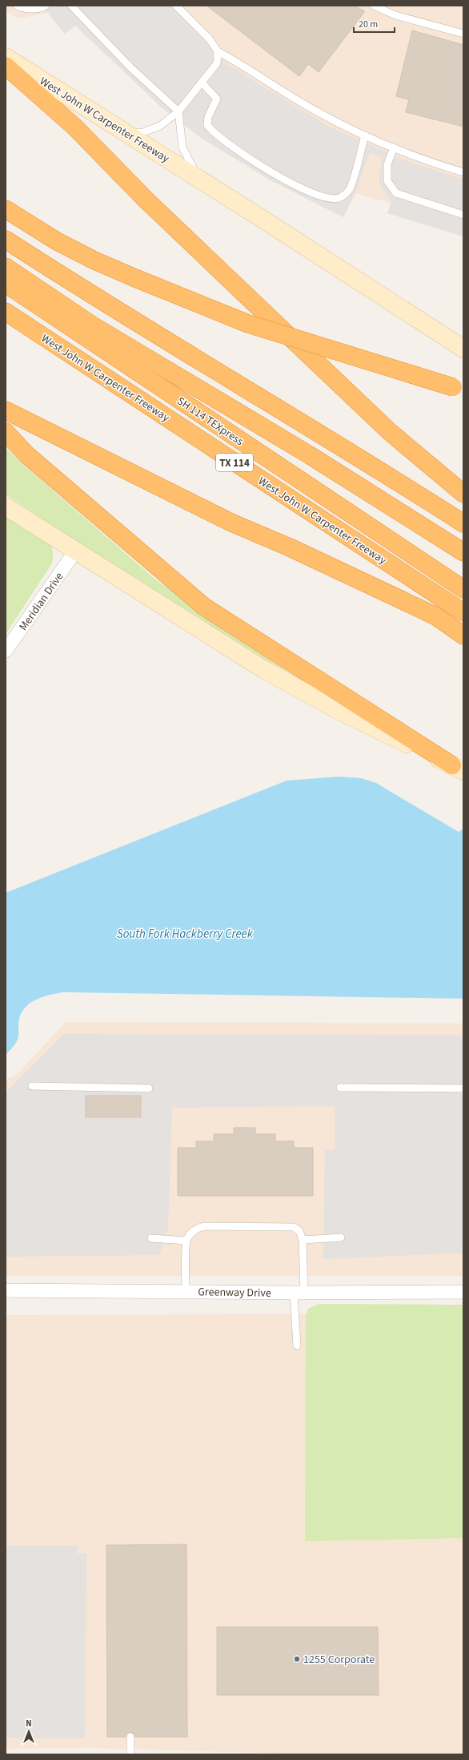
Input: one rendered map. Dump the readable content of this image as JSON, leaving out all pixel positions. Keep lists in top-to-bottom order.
{
  "streets": {
    "highway": ["West John W Carpenter Freeway", "SH 114 TEXpress", "TX 114"],
    "street": ["Meridian Drive", "Greenway Drive"]
  },
  "water": ["South Fork Hackberry Creek"],
  "places": ["1255 Corporate"],
  "scale_bar": "20 m",
  "north": "top"
}
